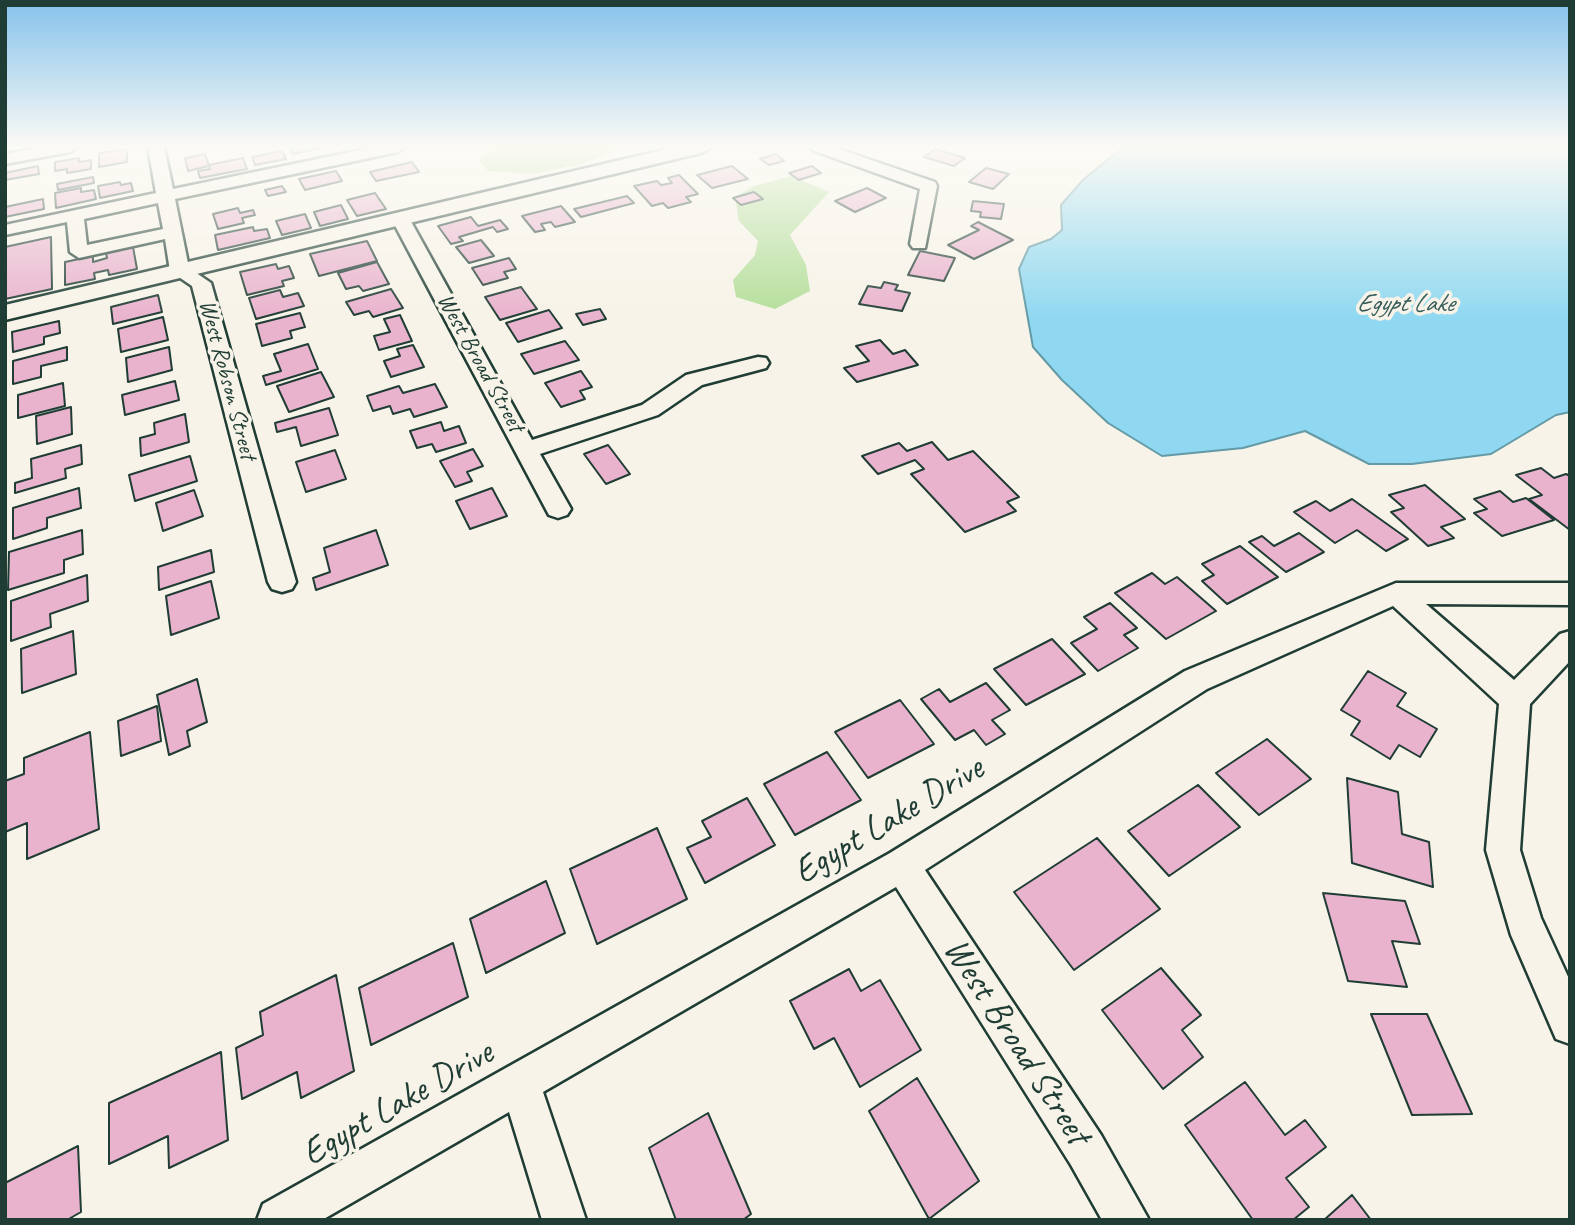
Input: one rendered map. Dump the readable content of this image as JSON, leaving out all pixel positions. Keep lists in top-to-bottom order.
{
  "streets": {
    "street": ["West Broad Street", "West Robson Street", "Egypt Lake Drive"]
  },
  "crossings": [
    ["West Broad Street", "Egypt Lake Drive"]
  ],
  "water": ["Egypt Lake"]
}
